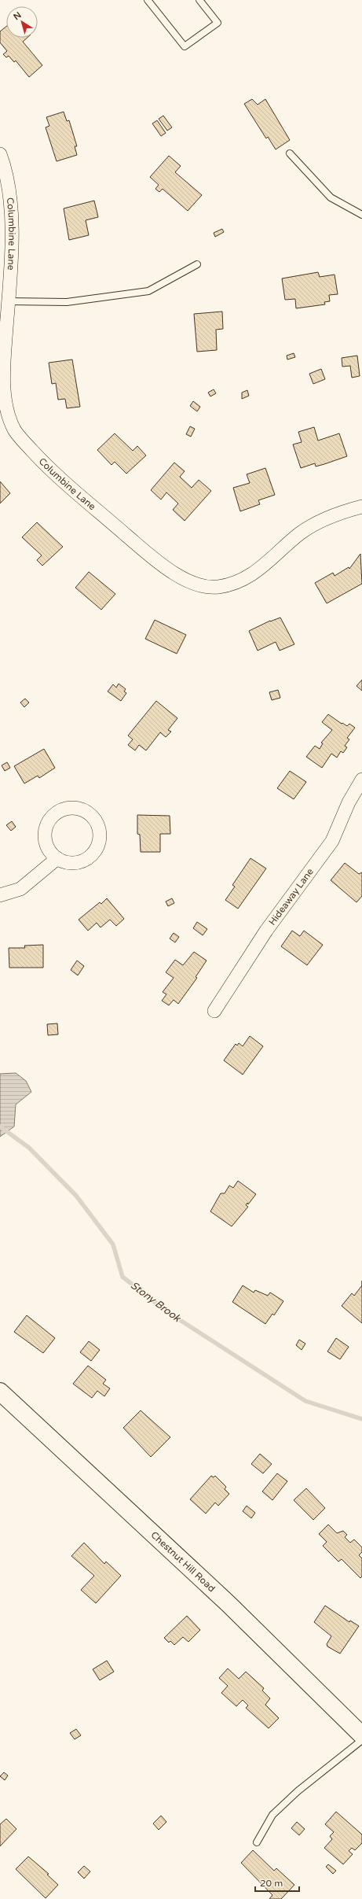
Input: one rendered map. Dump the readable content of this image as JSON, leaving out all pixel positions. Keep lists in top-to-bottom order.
{
  "streets": {
    "main road": ["Chestnut Hill Road"],
    "street": ["Columbine Lane", "Hideaway Lane"]
  },
  "water": ["Stony Brook"],
  "scale_bar": "20 m",
  "north": "top left"
}
